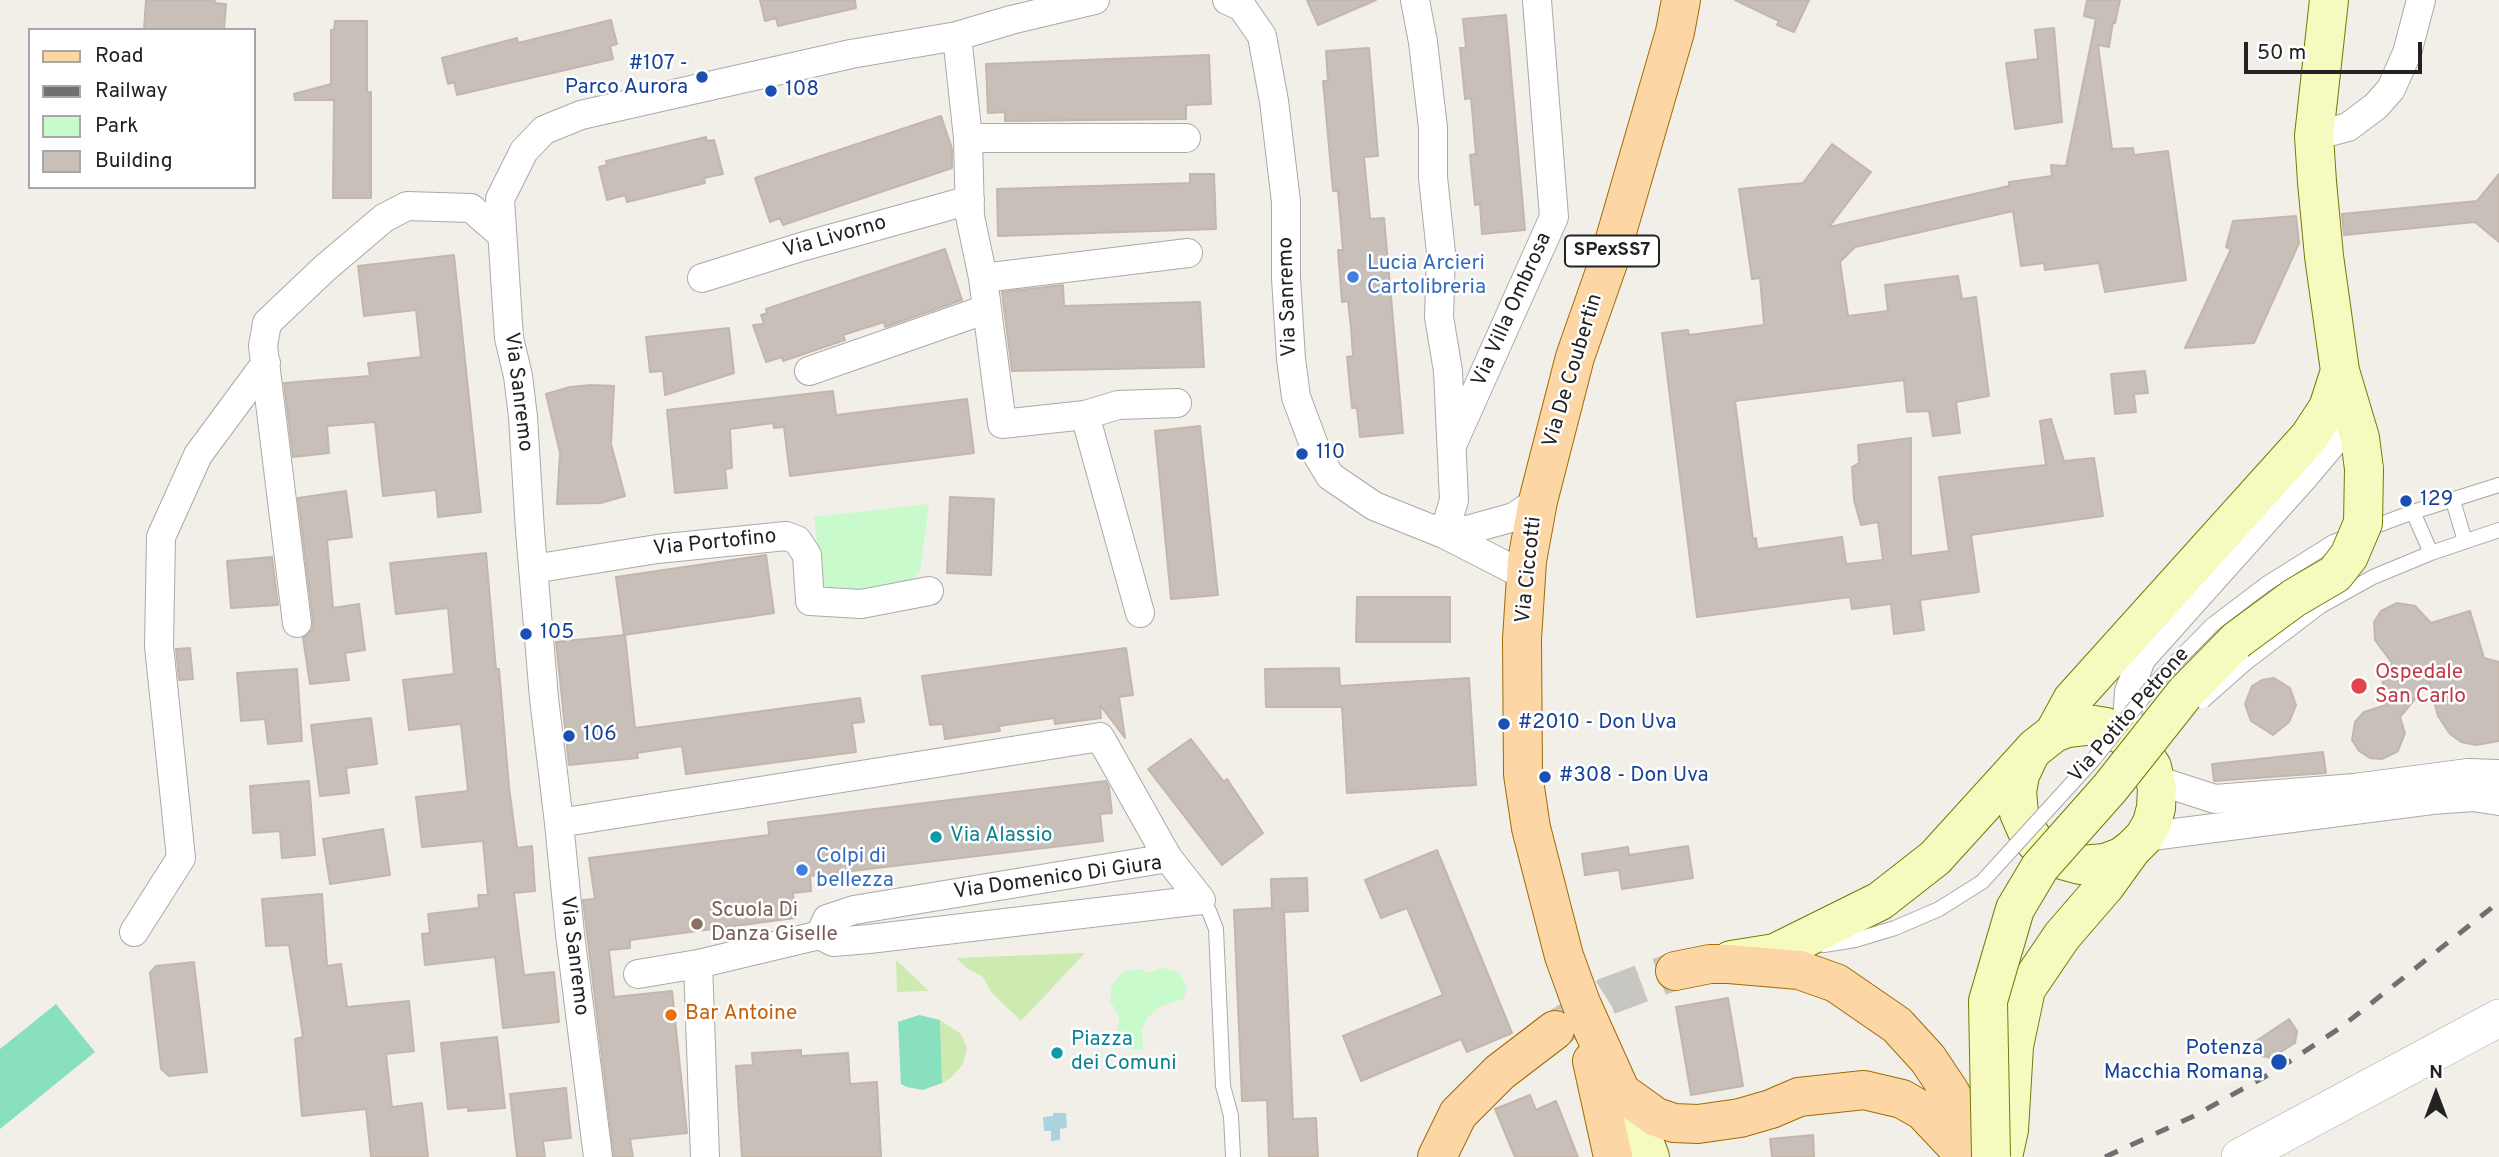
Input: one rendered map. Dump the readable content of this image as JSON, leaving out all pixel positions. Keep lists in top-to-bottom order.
{
  "streets": {
    "main road": ["SPexSS7", "Via De Coubertin", "Via Ciccotti"],
    "street": [
      "Via Livorno",
      "Via Sanremo",
      "Via Villa Ombrosa",
      "Via Portofino",
      "Via Domenico Di Giura"
    ],
    "lane": ["Via Potito Petrone"]
  },
  "crossings": [
    ["SPexSS7", "Via Ciccotti"],
    ["Via Sanremo", "Via Portofino"],
    ["Via Sanremo", "Via Ciccotti"],
    ["Via De Coubertin", "Via Ciccotti"]
  ],
  "places": [
    "#107 - Parco Aurora",
    "108",
    "Lucia Arcieri Cartolibreria",
    "110",
    "129",
    "105",
    "Ospedale San Carlo",
    "#2010 - Don Uva",
    "106",
    "#308 - Don Uva",
    "Via Alassio",
    "Colpi di bellezza",
    "Scuola Di Danza Giselle",
    "Bar Antoine",
    "Piazza dei Comuni",
    "Potenza Macchia Romana"
  ],
  "legend": [
    "Road",
    "Railway",
    "Park",
    "Building"
  ],
  "scale_bar": "50 m",
  "north": "top"
}
